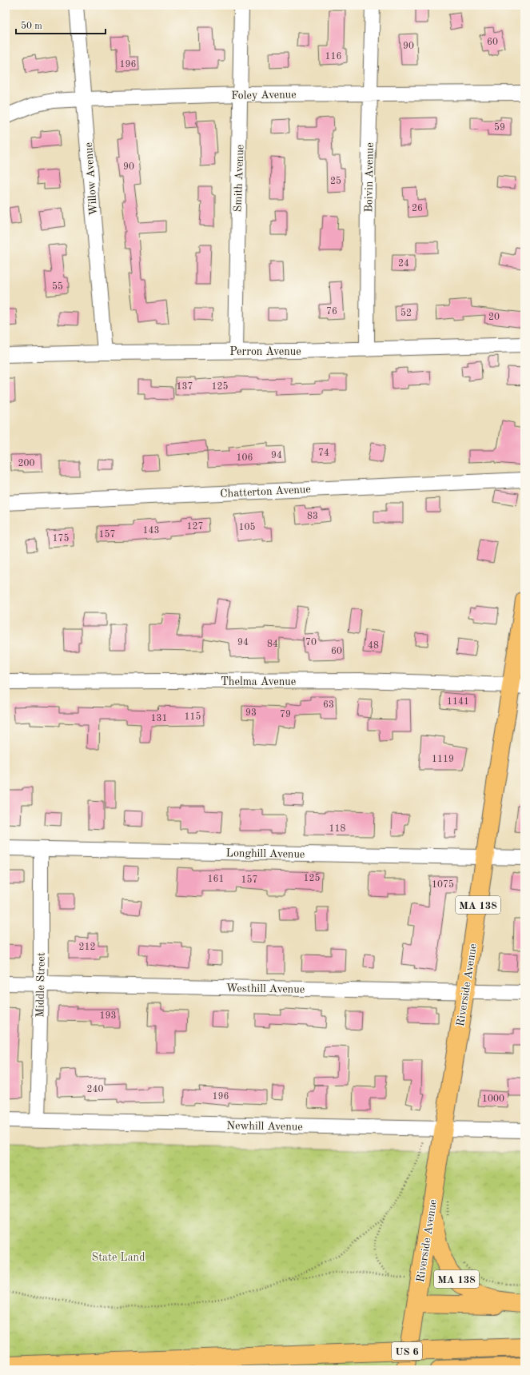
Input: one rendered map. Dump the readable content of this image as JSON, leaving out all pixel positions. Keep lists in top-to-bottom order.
{
  "streets": {
    "main road": ["MA 138", "Riverside Avenue", "US 6"],
    "street": [
      "Foley Avenue",
      "Boivin Avenue",
      "Smith Avenue",
      "Willow Avenue",
      "Perron Avenue",
      "Chatterton Avenue",
      "Thelma Avenue",
      "Longhill Avenue",
      "Middle Street",
      "Westhill Avenue",
      "Newhill Avenue"
    ]
  },
  "crossings": [
    ["Foley Avenue", "Boivin Avenue"],
    ["Foley Avenue", "Smith Avenue"],
    ["Foley Avenue", "Willow Avenue"],
    ["Boivin Avenue", "Perron Avenue"],
    ["Smith Avenue", "Perron Avenue"],
    ["Willow Avenue", "Perron Avenue"],
    ["Thelma Avenue", "Riverside Avenue"],
    ["Longhill Avenue", "Middle Street"],
    ["Longhill Avenue", "Riverside Avenue"],
    ["MA 138", "Riverside Avenue"],
    ["Middle Street", "Westhill Avenue"],
    ["Middle Street", "Newhill Avenue"],
    ["Riverside Avenue", "Westhill Avenue"],
    ["Riverside Avenue", "Newhill Avenue"]
  ],
  "parks": ["State Land"],
  "house_numbers": [
    "60",
    "90",
    "116",
    "196",
    "59",
    "90",
    "25",
    "26",
    "24",
    "55",
    "76",
    "52",
    "20",
    "137",
    "125",
    "74",
    "94",
    "106",
    "200",
    "83",
    "127",
    "105",
    "143",
    "157",
    "175",
    "94",
    "70",
    "84",
    "48",
    "60",
    "1141",
    "63",
    "93",
    "79",
    "115",
    "131",
    "1119",
    "118",
    "125",
    "161",
    "157",
    "1075",
    "212",
    "193",
    "240",
    "196",
    "1000"
  ],
  "scale_bar": "50 m"
}
